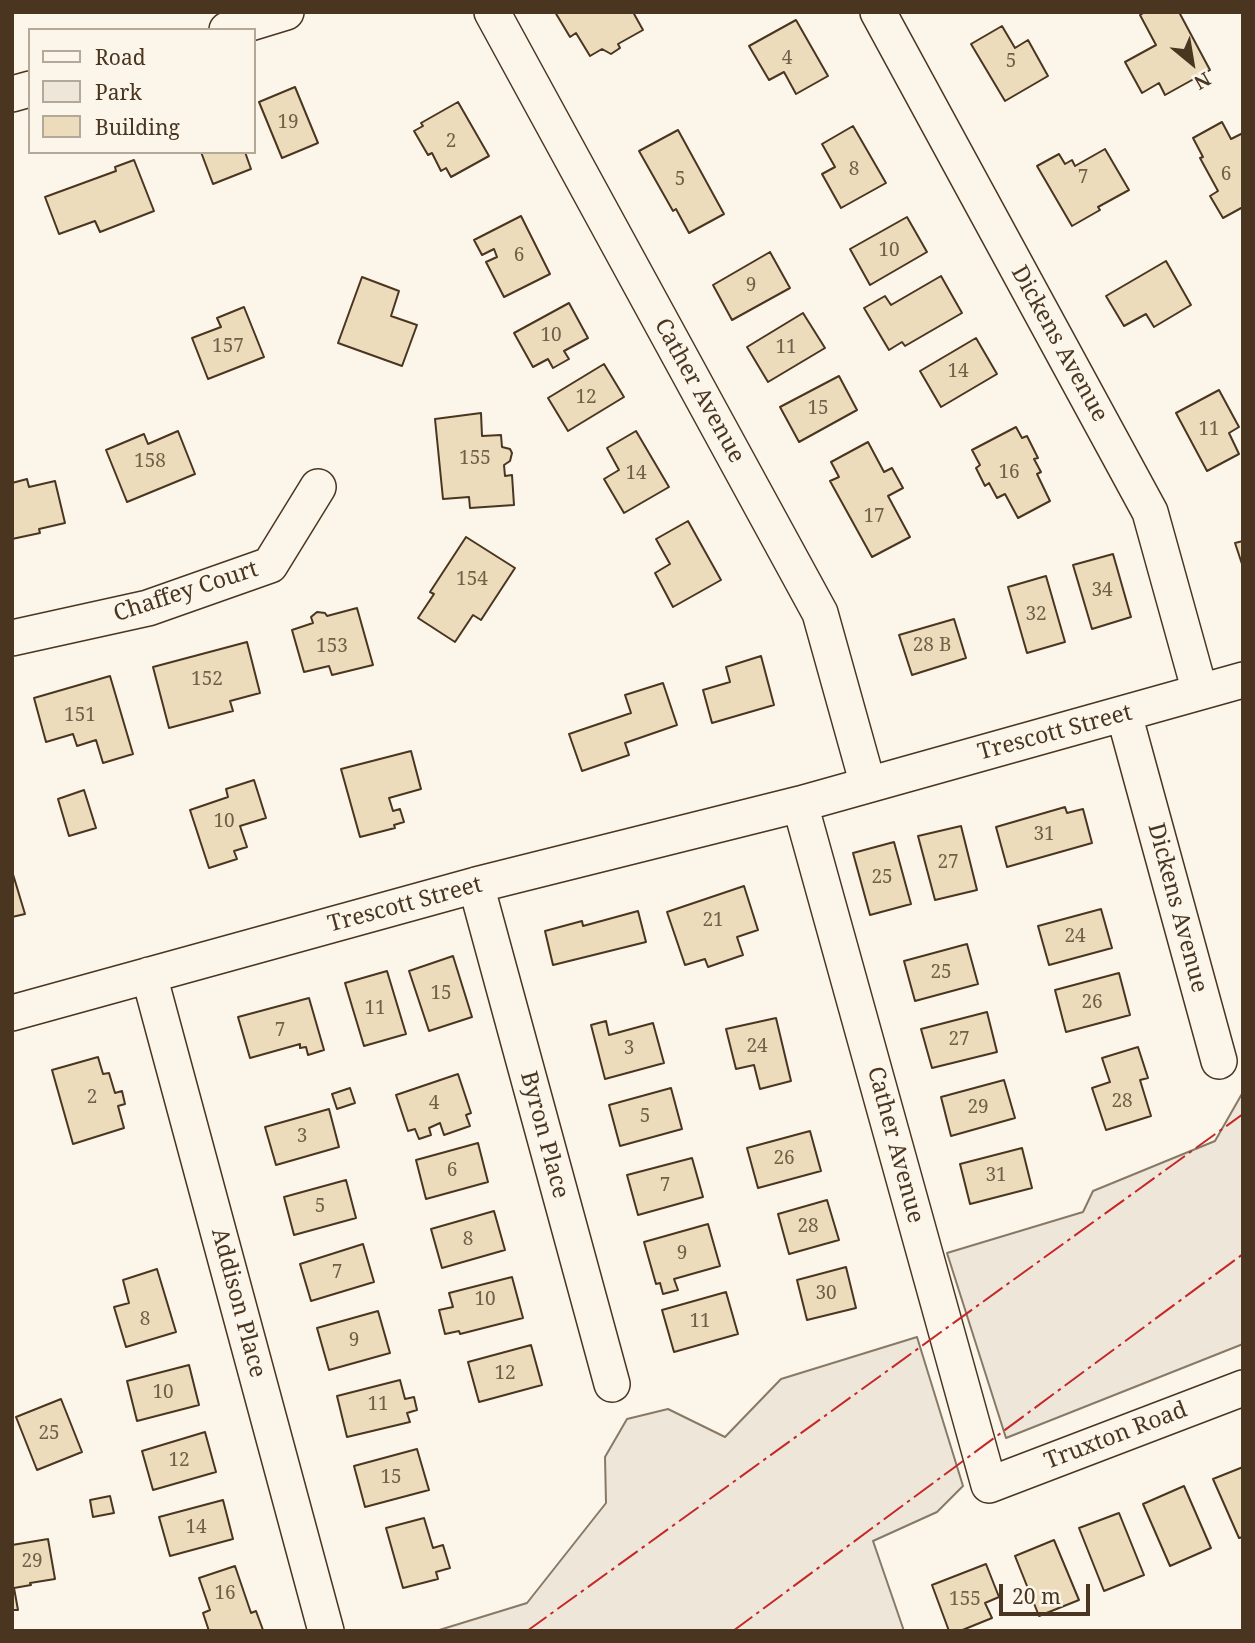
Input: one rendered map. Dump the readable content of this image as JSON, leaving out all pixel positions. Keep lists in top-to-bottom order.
{
  "streets": {
    "street": [
      "Dickens Avenue",
      "Cather Avenue",
      "Chaffey Court",
      "Trescott Street",
      "Byron Place",
      "Addison Place",
      "Truxton Road"
    ]
  },
  "crossings": [
    ["Dickens Avenue", "Trescott Street"],
    ["Cather Avenue", "Trescott Street"],
    ["Cather Avenue", "Truxton Road"],
    ["Trescott Street", "Byron Place"],
    ["Trescott Street", "Addison Place"]
  ],
  "house_numbers": [
    "4",
    "5",
    "19",
    "2",
    "8",
    "6",
    "7",
    "5",
    "10",
    "6",
    "9",
    "10",
    "157",
    "11",
    "14",
    "12",
    "15",
    "11",
    "155",
    "158",
    "16",
    "14",
    "17",
    "154",
    "34",
    "32",
    "28 B",
    "153",
    "152",
    "151",
    "10",
    "31",
    "27",
    "25",
    "21",
    "24",
    "25",
    "15",
    "26",
    "11",
    "7",
    "27",
    "24",
    "3",
    "2",
    "28",
    "4",
    "29",
    "5",
    "3",
    "26",
    "6",
    "31",
    "7",
    "5",
    "28",
    "8",
    "9",
    "7",
    "30",
    "10",
    "8",
    "11",
    "9",
    "12",
    "10",
    "11",
    "25",
    "12",
    "15",
    "14",
    "29",
    "16",
    "155"
  ],
  "legend": ["Road", "Park", "Building"],
  "scale_bar": "20 m",
  "north": "bottom right"
}
